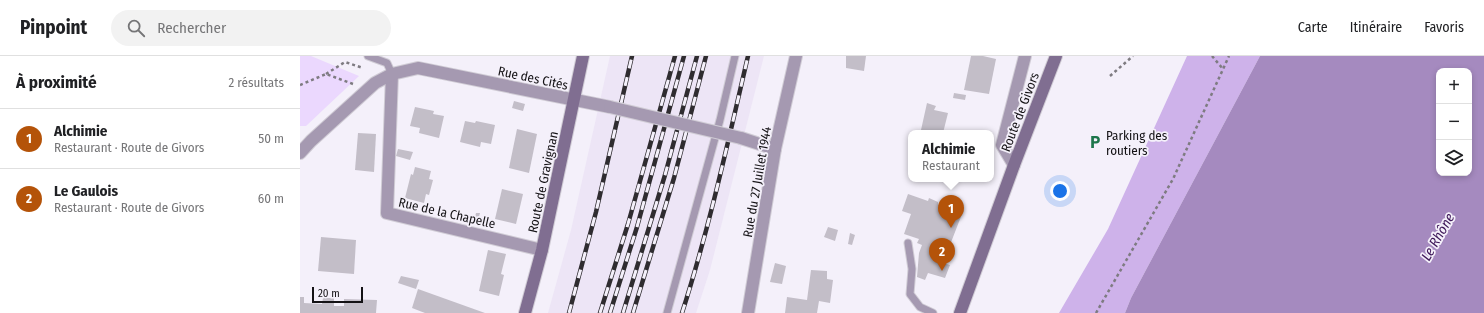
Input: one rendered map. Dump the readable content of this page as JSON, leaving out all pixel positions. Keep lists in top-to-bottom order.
{
  "streets": {
    "main road": ["Route de Givors", "Route de Gravignan"],
    "street": ["Rue des Cités", "Rue du 27 Juillet 1944", "Rue de la Chapelle"]
  },
  "crossings": [
    ["Rue des Cités", "Route de Gravignan"],
    ["Rue des Cités", "Rue du 27 Juillet 1944"],
    ["Rue des Cités", "Rue de la Chapelle"],
    ["Route de Gravignan", "Rue de la Chapelle"]
  ],
  "water": ["Le Rhône"],
  "places": {
    "parking": ["Parking des routiers"]
  },
  "scale_bar": "20 m",
  "page": {
    "header": "Pinpoint",
    "search": "Rechercher",
    "nav": ["Carte", "Itinéraire", "Favoris"],
    "heading": ["À proximité", "2 résultats"],
    "map_buttons": ["+", "−"],
    "list": [
      {
        "mark": "1",
        "name": "Alchimie",
        "note": "Restaurant · Route de Givors",
        "value": "50 m"
      },
      {
        "mark": "2",
        "name": "Le Gaulois",
        "note": "Restaurant · Route de Givors",
        "value": "60 m"
      }
    ],
    "popup": ["Alchimie", "Restaurant"],
    "pins": ["1", "2"],
    "scale": "20 m"
  }
}
